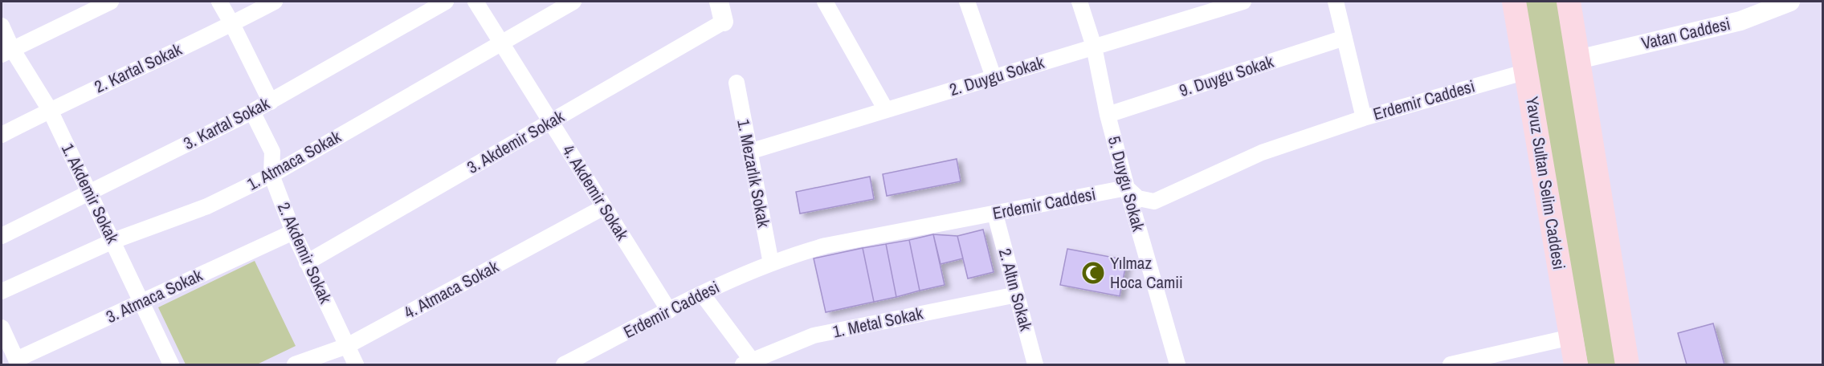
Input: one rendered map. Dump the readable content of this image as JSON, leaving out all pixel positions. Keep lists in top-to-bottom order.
{
  "streets": {
    "main road": ["Yavuz Sultan Selim Caddesi"],
    "street": [
      "Vatan Caddesi",
      "2. Kartal Sokak",
      "2. Duygu Sokak",
      "9. Duygu Sokak",
      "Erdemir Caddesi",
      "3. Kartal Sokak",
      "3. Akdemir Sokak",
      "1. Atmaca Sokak",
      "1. Mezarlık Sokak",
      "5. Duygu Sokak",
      "4. Akdemir Sokak",
      "1. Akdemir Sokak",
      "2. Akdemir Sokak",
      "4. Atmaca Sokak",
      "2. Altın Sokak",
      "3. Atmaca Sokak",
      "1. Metal Sokak"
    ]
  },
  "crossings": [
    ["2. Kartal Sokak", "1. Akdemir Sokak"],
    ["2. Duygu Sokak", "1. Mezarlık Sokak"],
    ["2. Duygu Sokak", "5. Duygu Sokak"],
    ["9. Duygu Sokak", "5. Duygu Sokak"],
    ["Erdemir Caddesi", "1. Mezarlık Sokak"],
    ["Erdemir Caddesi", "Yavuz Sultan Selim Caddesi"],
    ["Erdemir Caddesi", "5. Duygu Sokak"],
    ["Erdemir Caddesi", "4. Akdemir Sokak"],
    ["Erdemir Caddesi", "2. Altın Sokak"],
    ["3. Kartal Sokak", "1. Akdemir Sokak"],
    ["3. Kartal Sokak", "2. Akdemir Sokak"],
    ["3. Akdemir Sokak", "4. Akdemir Sokak"],
    ["3. Akdemir Sokak", "2. Akdemir Sokak"],
    ["1. Atmaca Sokak", "4. Akdemir Sokak"],
    ["1. Atmaca Sokak", "1. Akdemir Sokak"],
    ["1. Atmaca Sokak", "2. Akdemir Sokak"],
    ["4. Akdemir Sokak", "4. Atmaca Sokak"],
    ["1. Akdemir Sokak", "3. Atmaca Sokak"],
    ["2. Akdemir Sokak", "4. Atmaca Sokak"],
    ["2. Akdemir Sokak", "3. Atmaca Sokak"],
    ["2. Altın Sokak", "1. Metal Sokak"]
  ],
  "places": {
    "mosque": ["Yılmaz Hoca Camii"]
  }
}
